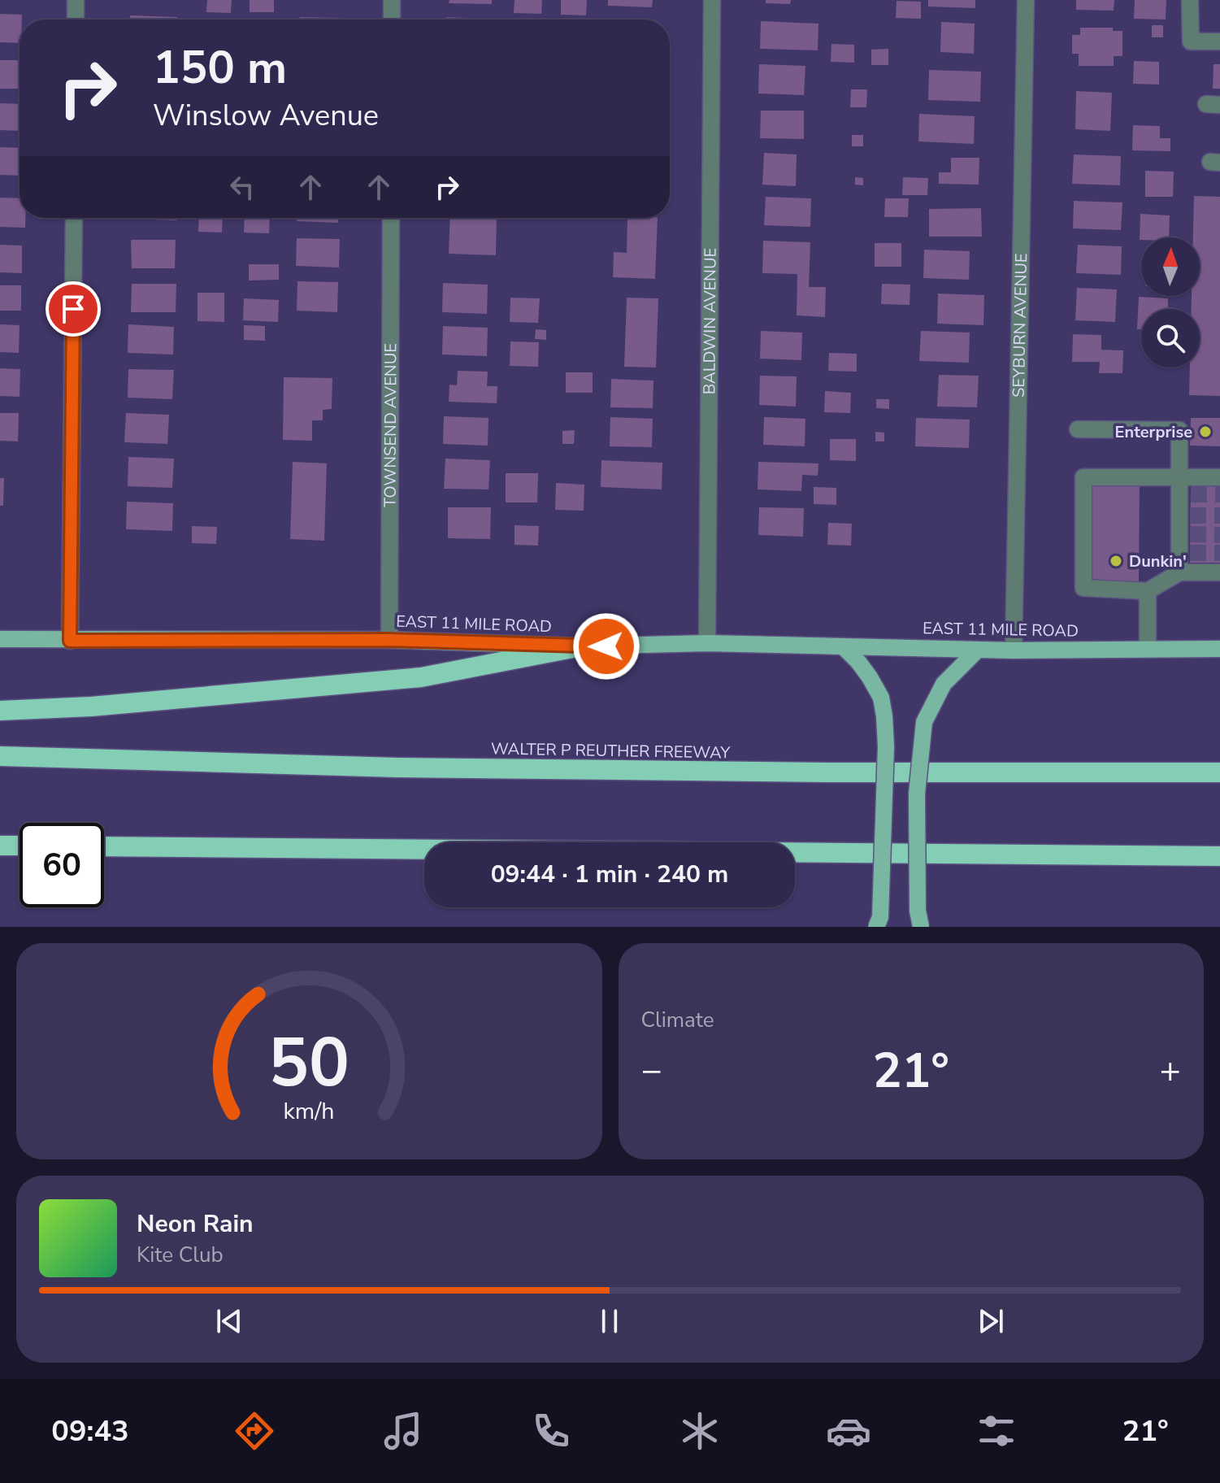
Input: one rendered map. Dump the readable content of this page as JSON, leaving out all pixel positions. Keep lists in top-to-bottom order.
{
  "streets": {
    "highway": ["WALTER P REUTHER FREEWAY"],
    "main road": ["EAST 11 MILE ROAD"],
    "street": ["BALDWIN AVENUE", "SEYBURN AVENUE", "TOWNSEND AVENUE"]
  },
  "crossings": [
    ["BALDWIN AVENUE", "EAST 11 MILE ROAD"],
    ["SEYBURN AVENUE", "EAST 11 MILE ROAD"],
    ["TOWNSEND AVENUE", "EAST 11 MILE ROAD"]
  ],
  "places": ["Enterprise", "Dunkin'"],
  "north": "top",
  "page": {
    "turn": ["150 m", "Winslow Avenue"],
    "limit": "60",
    "trip": "09:44 · 1 min · 240 m",
    "tile": "Climate",
    "heat": ["−", "21°", "+"],
    "song": ["Neon Rain", "Kite Club"],
    "tabs": ["09:43", "21°"],
    "gauge": ["50", "km/h"]
  }
}
